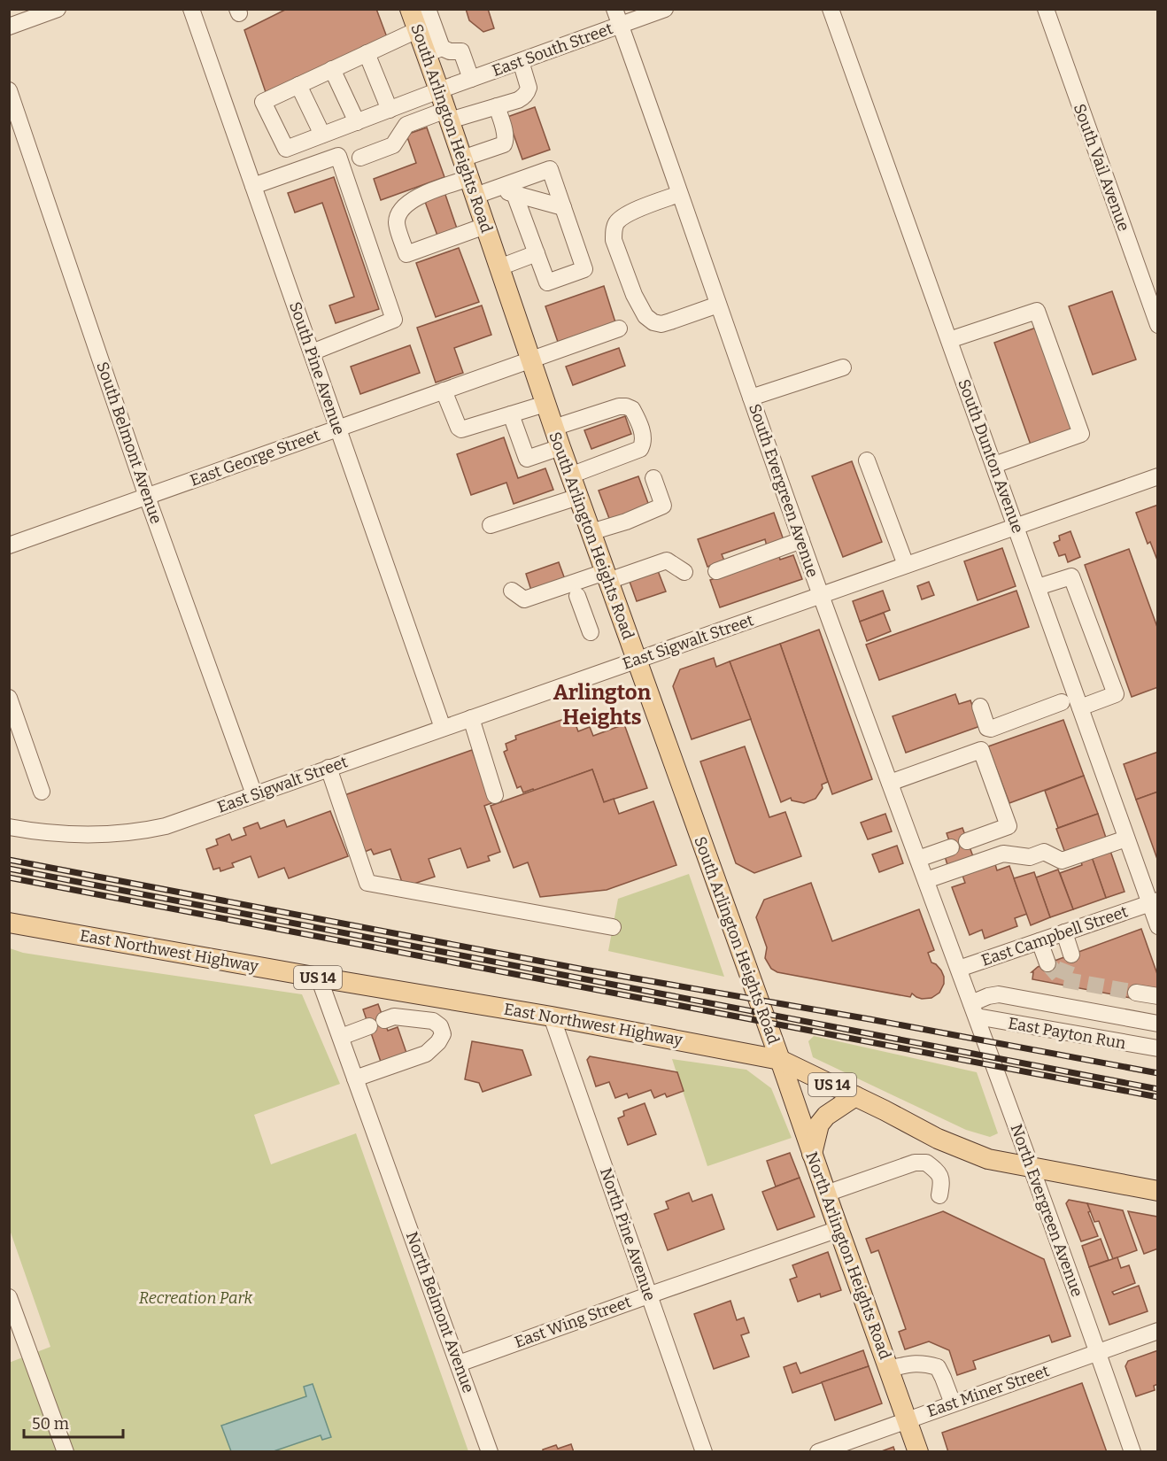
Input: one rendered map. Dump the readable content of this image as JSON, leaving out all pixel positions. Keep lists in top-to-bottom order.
{
  "streets": {
    "main road": [
      "South Arlington Heights Road",
      "East Northwest Highway",
      "US 14",
      "North Arlington Heights Road"
    ],
    "street": [
      "East South Street",
      "South Vail Avenue",
      "South Pine Avenue",
      "South Belmont Avenue",
      "South Dunton Avenue",
      "East George Street",
      "South Evergreen Avenue",
      "East Sigwalt Street",
      "East Campbell Street",
      "East Payton Run",
      "North Evergreen Avenue",
      "North Pine Avenue",
      "North Belmont Avenue",
      "East Wing Street",
      "East Miner Street"
    ]
  },
  "crossings": [
    ["East South Street", "South Arlington Heights Road"],
    ["East South Street", "South Evergreen Avenue"],
    ["South Arlington Heights Road", "East George Street"],
    ["South Arlington Heights Road", "East Sigwalt Street"],
    ["South Arlington Heights Road", "East Northwest Highway"],
    ["South Arlington Heights Road", "North Arlington Heights Road"],
    ["South Pine Avenue", "East George Street"],
    ["South Pine Avenue", "East Sigwalt Street"],
    ["South Belmont Avenue", "East George Street"],
    ["South Belmont Avenue", "East Sigwalt Street"],
    ["South Dunton Avenue", "East Sigwalt Street"],
    ["South Dunton Avenue", "East Campbell Street"],
    ["South Evergreen Avenue", "East Sigwalt Street"],
    ["South Evergreen Avenue", "East Campbell Street"],
    ["South Evergreen Avenue", "North Evergreen Avenue"],
    ["East Campbell Street", "North Evergreen Avenue"],
    ["East Northwest Highway", "North Evergreen Avenue"],
    ["East Northwest Highway", "North Pine Avenue"],
    ["East Northwest Highway", "North Arlington Heights Road"],
    ["East Payton Run", "North Evergreen Avenue"],
    ["North Evergreen Avenue", "East Miner Street"],
    ["North Pine Avenue", "East Wing Street"],
    ["North Arlington Heights Road", "East Wing Street"],
    ["North Arlington Heights Road", "East Miner Street"],
    ["North Belmont Avenue", "East Wing Street"]
  ],
  "districts": ["Arlington Heights"],
  "parks": ["Recreation Park"],
  "scale_bar": "50 m"
}
